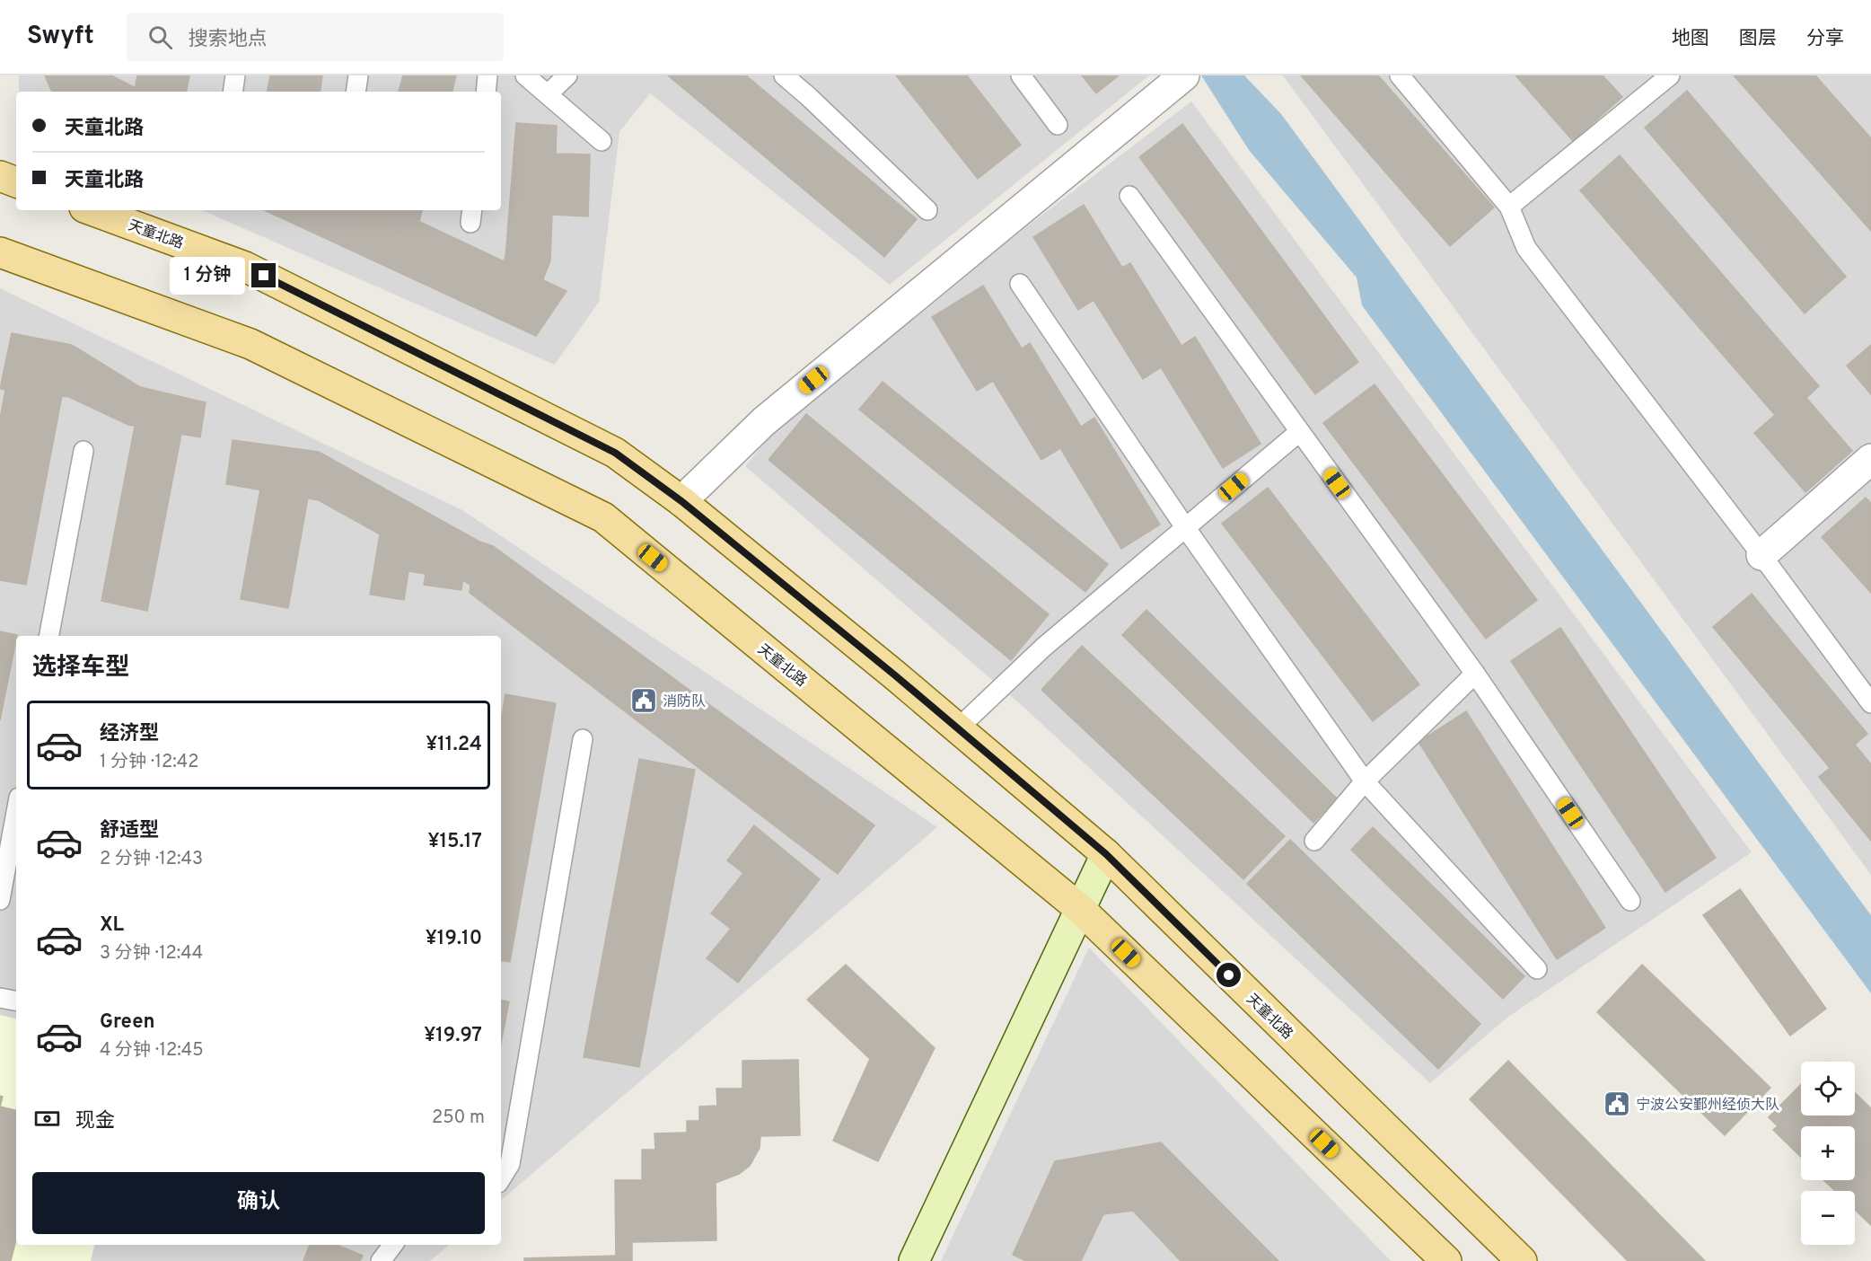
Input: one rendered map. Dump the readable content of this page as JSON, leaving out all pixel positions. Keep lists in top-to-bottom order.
{
  "streets": {
    "main road": ["天童北路"]
  },
  "places": {
    "public building": ["消防队", "宁波公安鄞州经侦大队"]
  },
  "page": {
    "header": "Swyft",
    "search": "搜索地点",
    "nav": ["地图", "图层", "分享"],
    "banner": ["天童北路", "天童北路"],
    "bubble": "1 分钟",
    "heading": "选择车型",
    "list": [
      {
        "name": "经济型",
        "note": "1 分钟 · 12:42",
        "value": "¥11.24"
      },
      {
        "name": "舒适型",
        "note": "2 分钟 · 12:43",
        "value": "¥15.17"
      },
      {
        "name": "XL",
        "note": "3 分钟 · 12:44",
        "value": "¥19.10"
      },
      {
        "name": "Green",
        "note": "4 分钟 · 12:45",
        "value": "¥19.97"
      }
    ],
    "map_buttons": ["+", "−"],
    "pay": ["现金", "250 m"],
    "buttons": "确认"
  }
}
